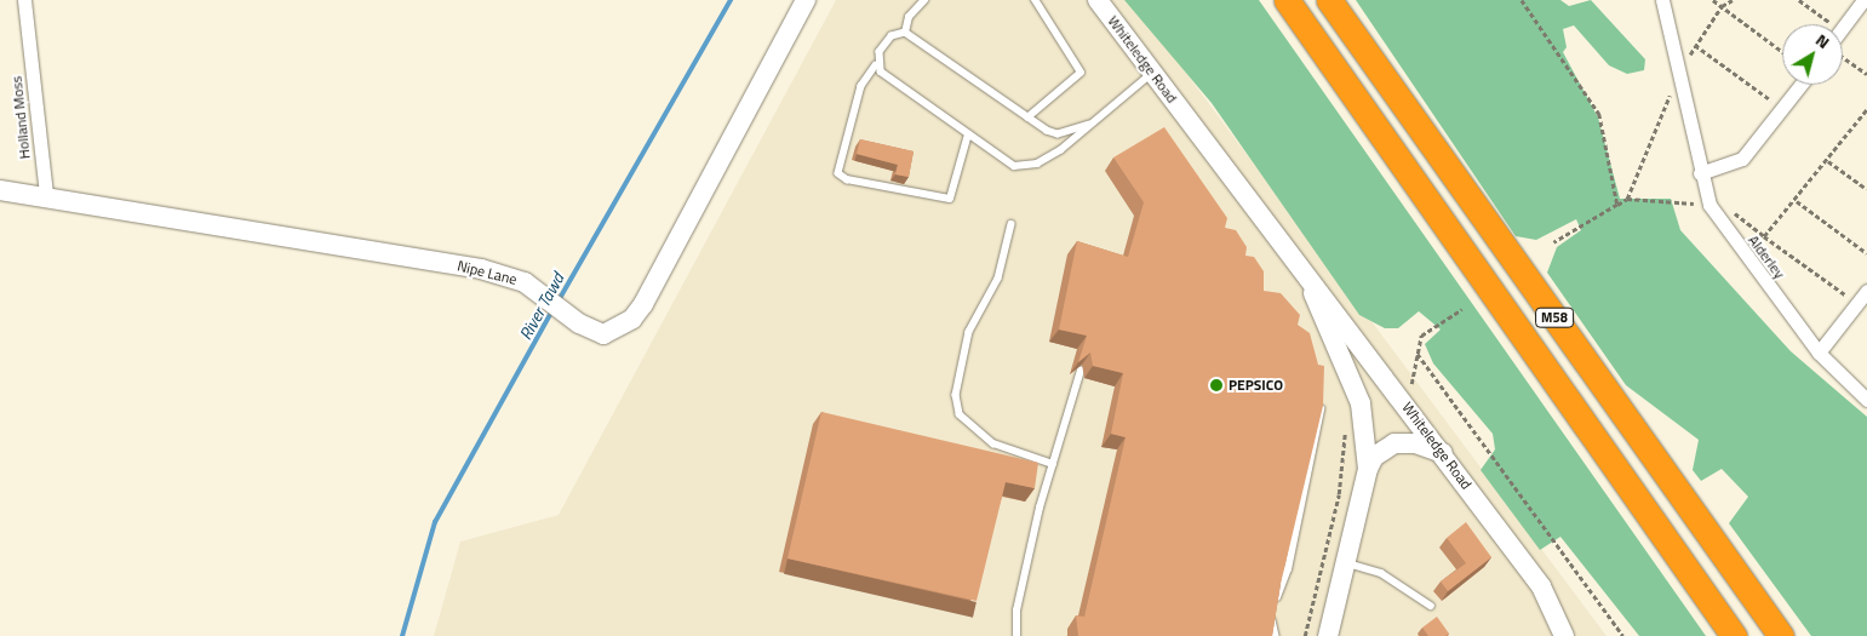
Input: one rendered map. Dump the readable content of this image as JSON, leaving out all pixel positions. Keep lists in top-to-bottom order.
{
  "streets": {
    "highway": ["M58"],
    "street": [
      "Whiteledge Road",
      "Holland Moss",
      "Alderley",
      "Nipe Lane"
    ]
  },
  "crossings": [
    ["Holland Moss", "Nipe Lane"]
  ],
  "water": ["River Tawd"],
  "places": ["PEPSICO"],
  "north": "top right"
}
